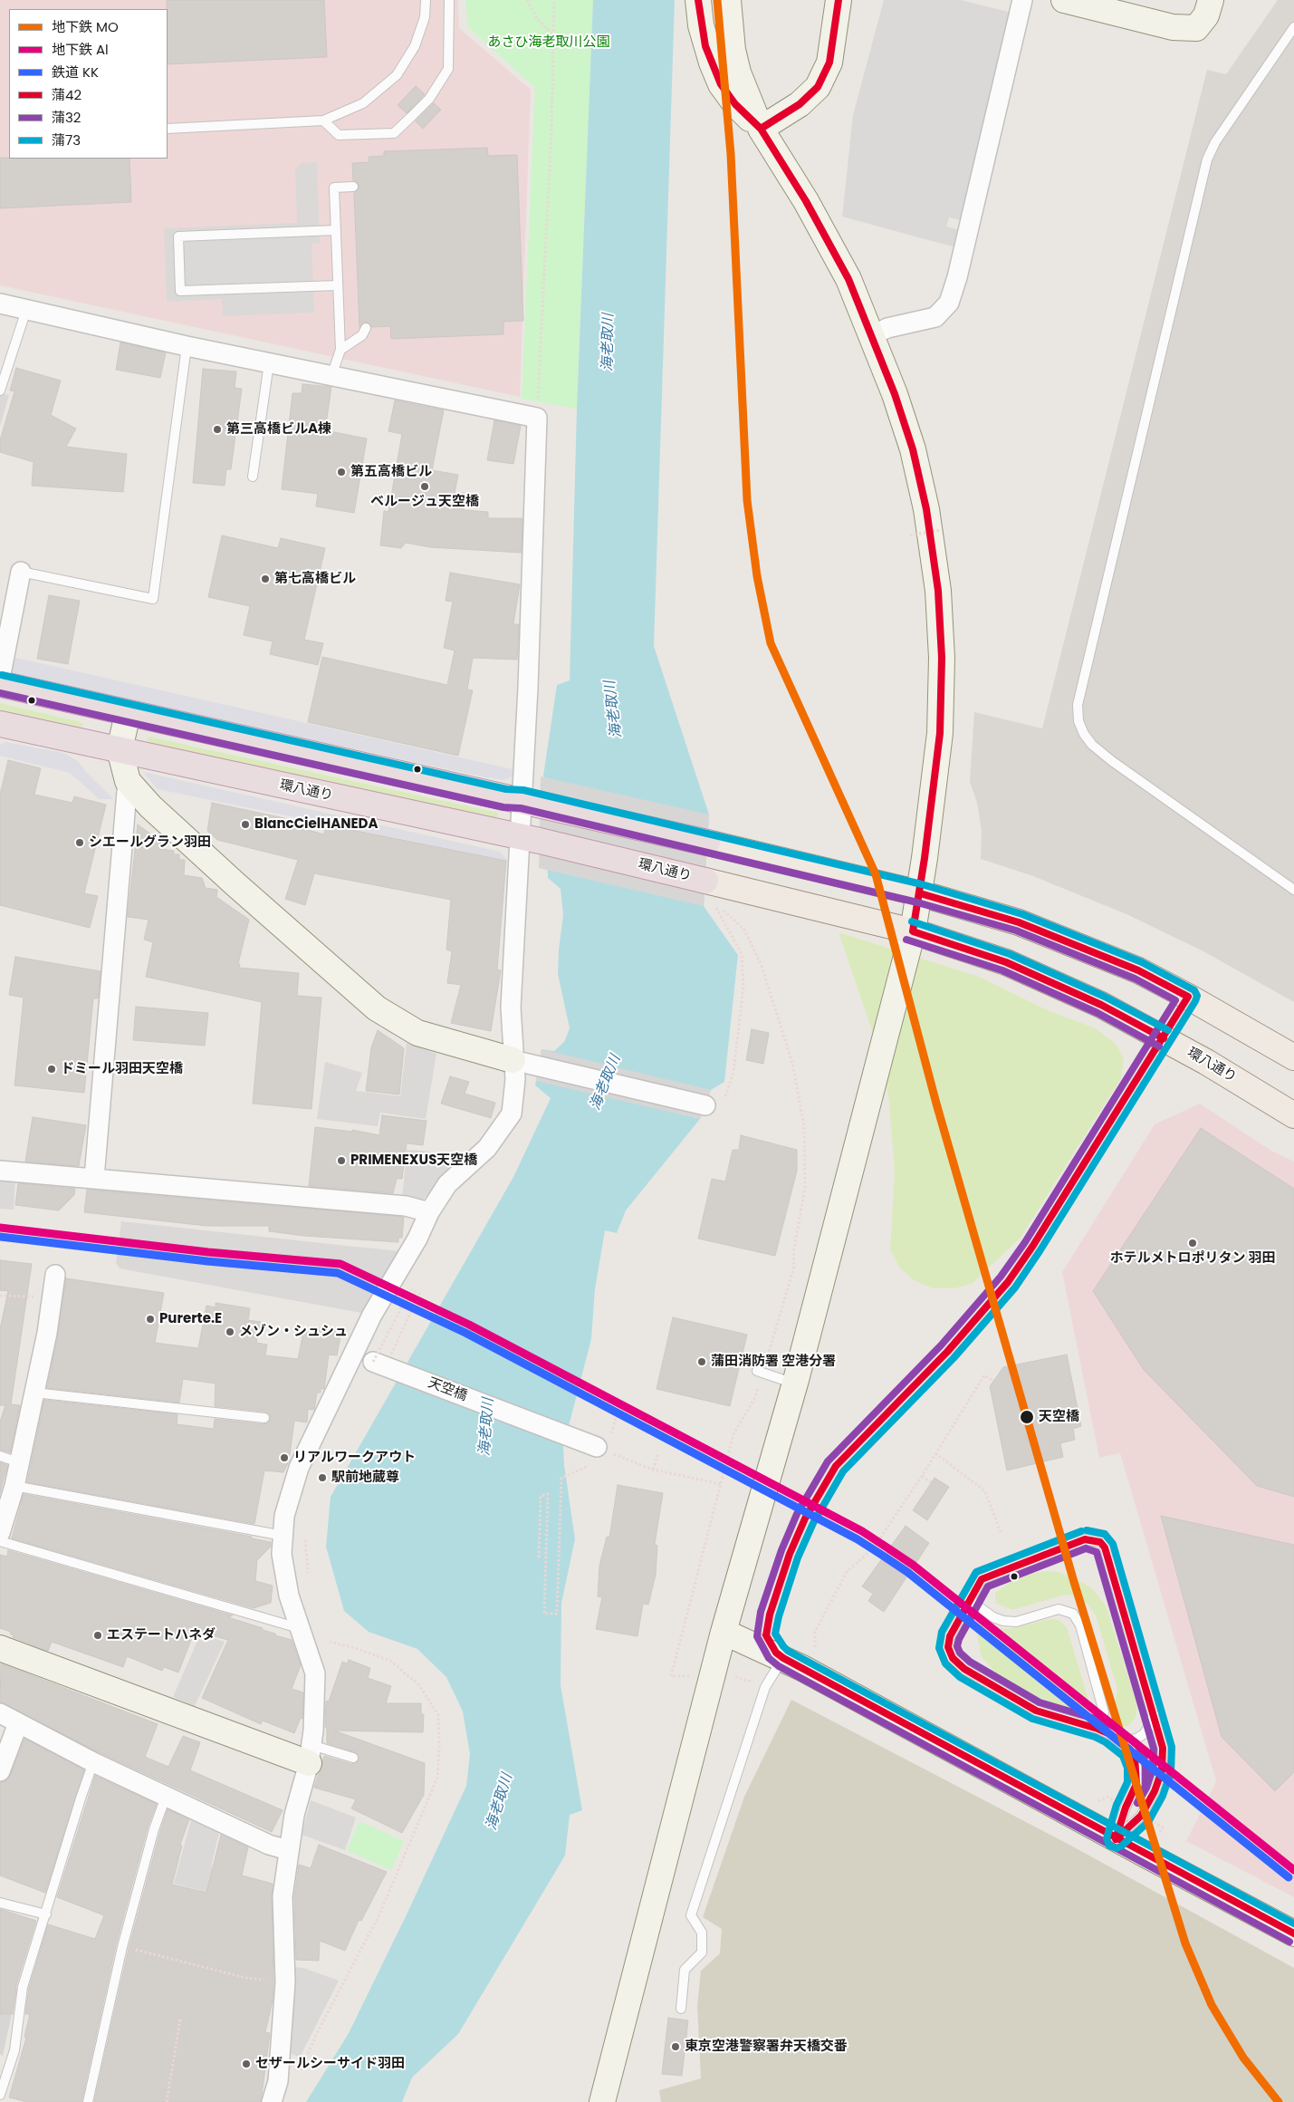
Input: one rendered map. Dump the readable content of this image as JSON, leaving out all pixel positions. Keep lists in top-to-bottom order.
{
  "streets": {
    "highway": ["環八通り"],
    "street": ["天空橋"]
  },
  "water": ["海老取川"],
  "parks": ["あさひ海老取川公園"],
  "places": [
    "第三高橋ビルA棟",
    "第五高橋ビル",
    "ベルージュ天空橋",
    "第七高橋ビル",
    "BlancCielHANEDA",
    "シエールグラン羽田",
    "ドミール羽田天空橋",
    "PRIMENEXUS天空橋",
    "ホテルメトロポリタン 羽田",
    "Purerte.E",
    "メゾン・シュシュ",
    "蒲田消防署 空港分署",
    "天空橋",
    "リアルワークアウト",
    "駅前地蔵尊",
    "エステートハネダ",
    "東京空港警察署弁天橋交番",
    "セザールシーサイド羽田"
  ],
  "lines": [
    "metro line MO",
    "transit line 蒲42",
    "transit line 蒲73",
    "transit line 蒲32",
    "metro line Al",
    "rail line KK"
  ],
  "legend": [
    "地下鉄 MO",
    "地下鉄 Al",
    "鉄道 KK",
    "蒲42",
    "蒲32",
    "蒲73"
  ]
}
